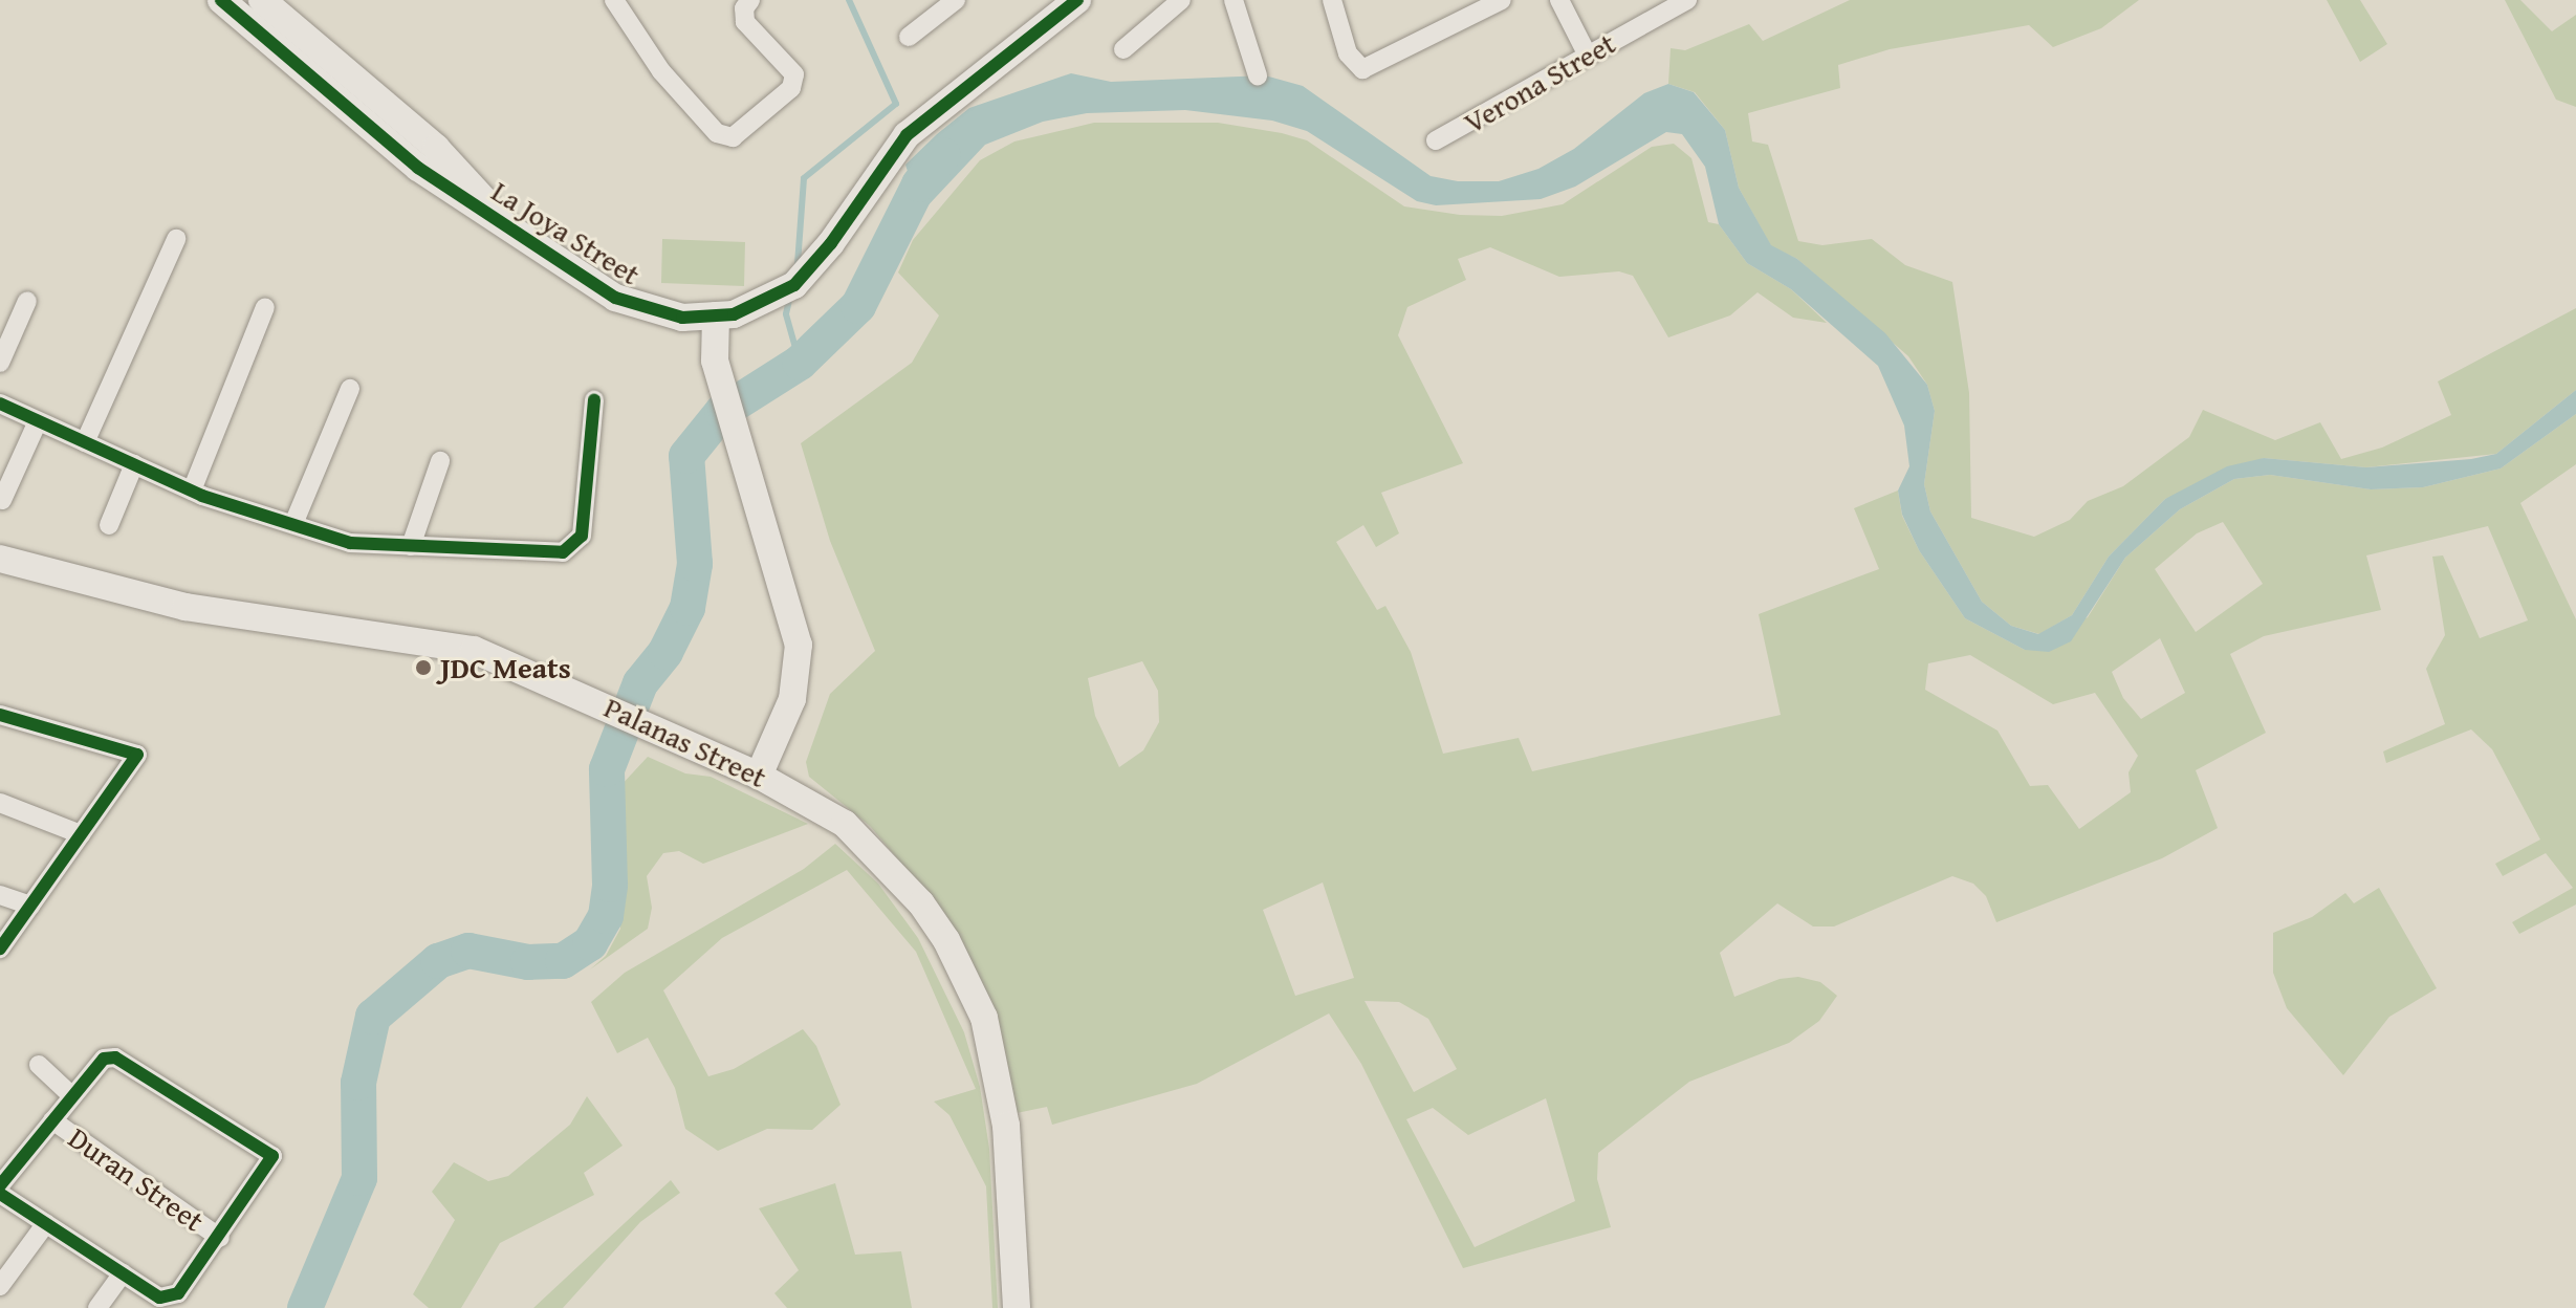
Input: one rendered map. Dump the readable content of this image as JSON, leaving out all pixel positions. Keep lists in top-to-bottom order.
{
  "streets": {
    "street": [
      "Verona Street",
      "La Joya Street",
      "Palanas Street",
      "Duran Street"
    ]
  },
  "places": ["JDC Meats"]
}
